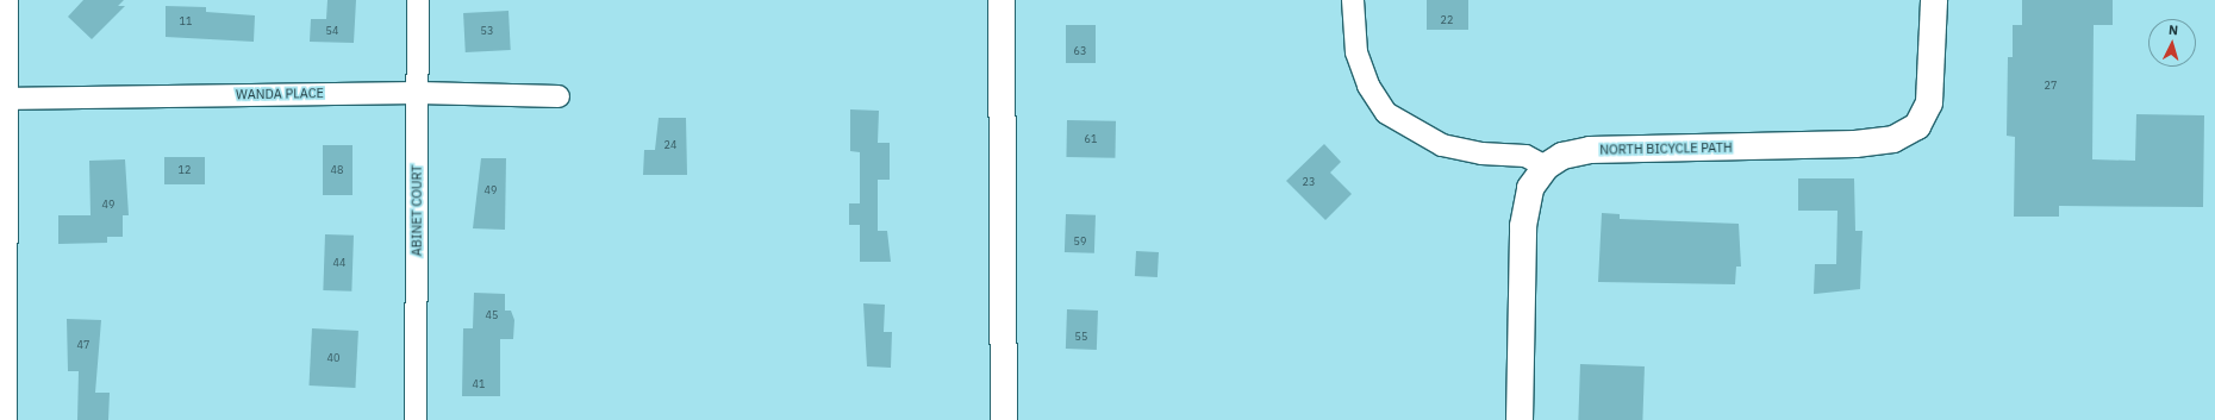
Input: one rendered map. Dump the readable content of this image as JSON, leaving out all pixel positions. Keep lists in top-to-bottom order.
{
  "streets": {
    "street": ["WANDA PLACE", "NORTH BICYCLE PATH", "ABINET COURT"]
  },
  "crossings": [
    ["WANDA PLACE", "ABINET COURT"]
  ],
  "house_numbers": [
    "22",
    "11",
    "54",
    "53",
    "63",
    "27",
    "61",
    "24",
    "12",
    "48",
    "23",
    "49",
    "49",
    "59",
    "44",
    "45",
    "55",
    "47",
    "40",
    "41"
  ],
  "north": "top"
}
